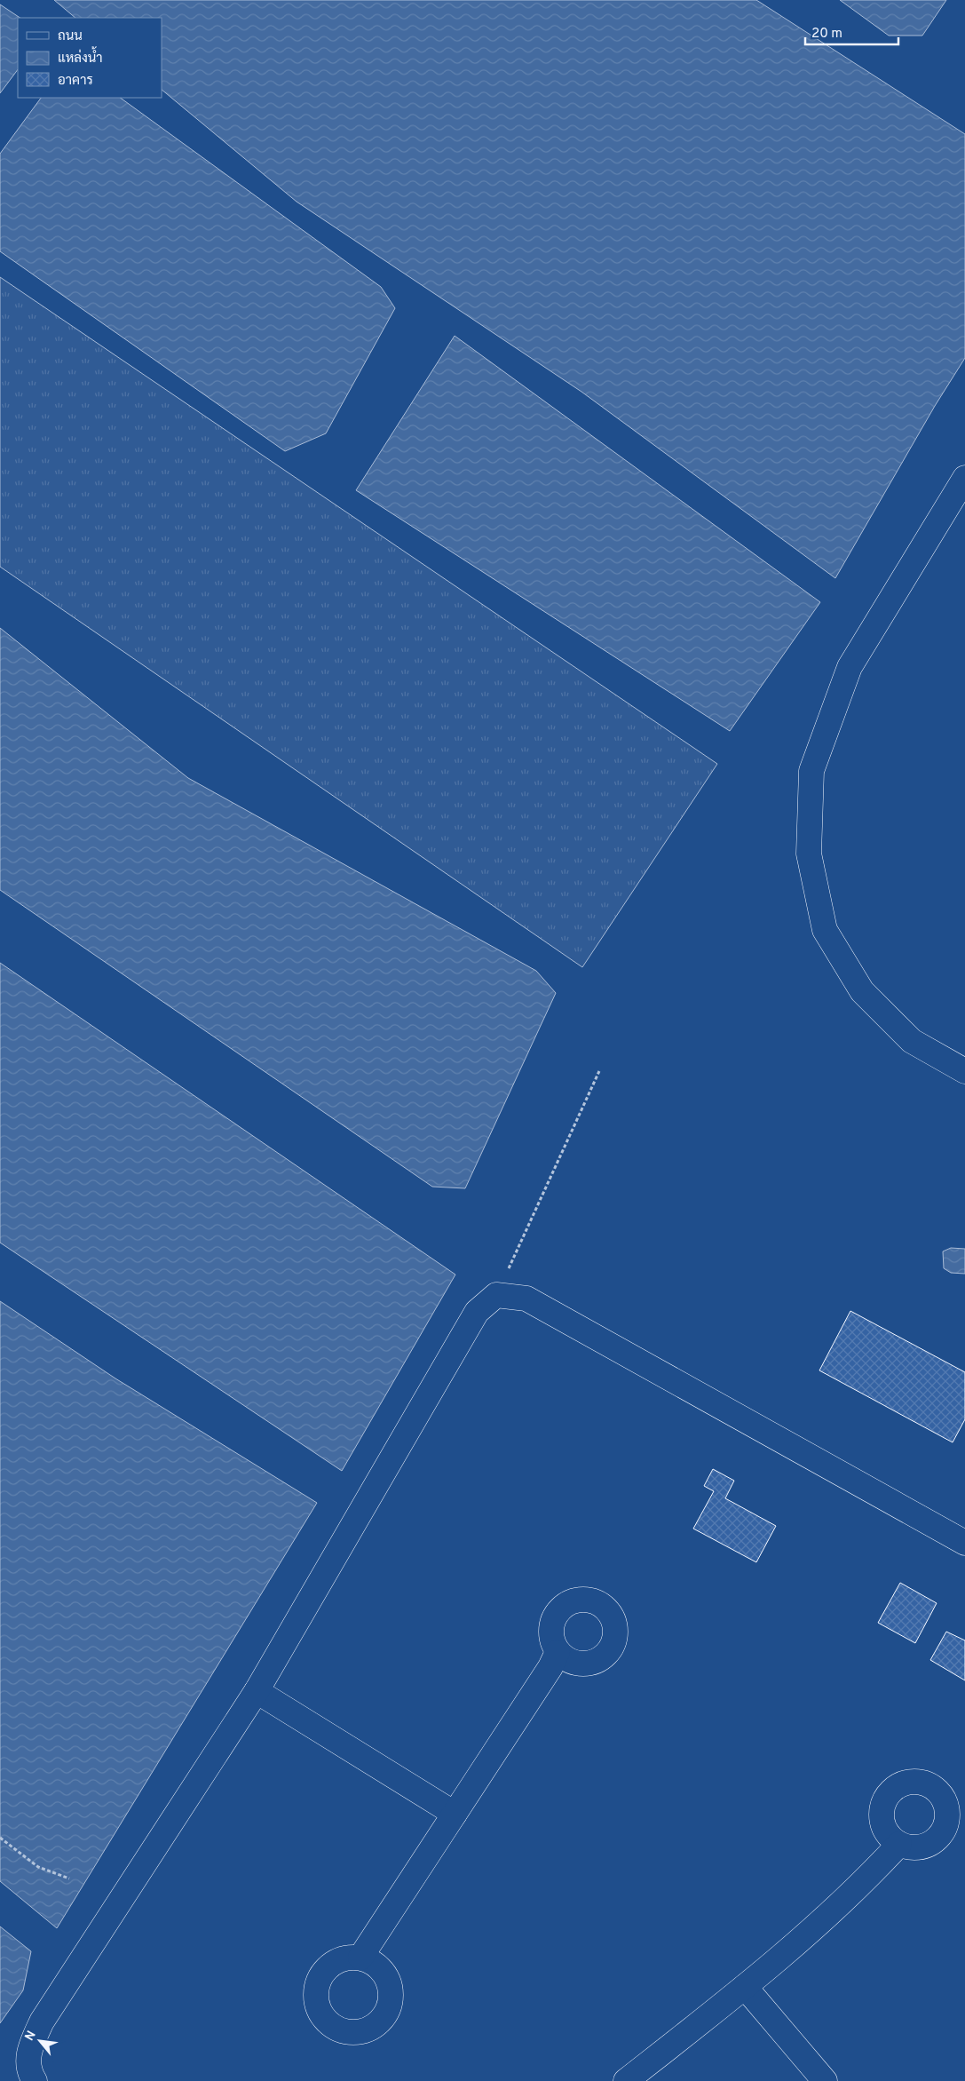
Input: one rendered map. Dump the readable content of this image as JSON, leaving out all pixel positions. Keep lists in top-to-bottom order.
{
  "legend": ["ถนน", "แหล่งน้ำ", "อาคาร"],
  "scale_bar": "20 m",
  "north": "top left"
}
